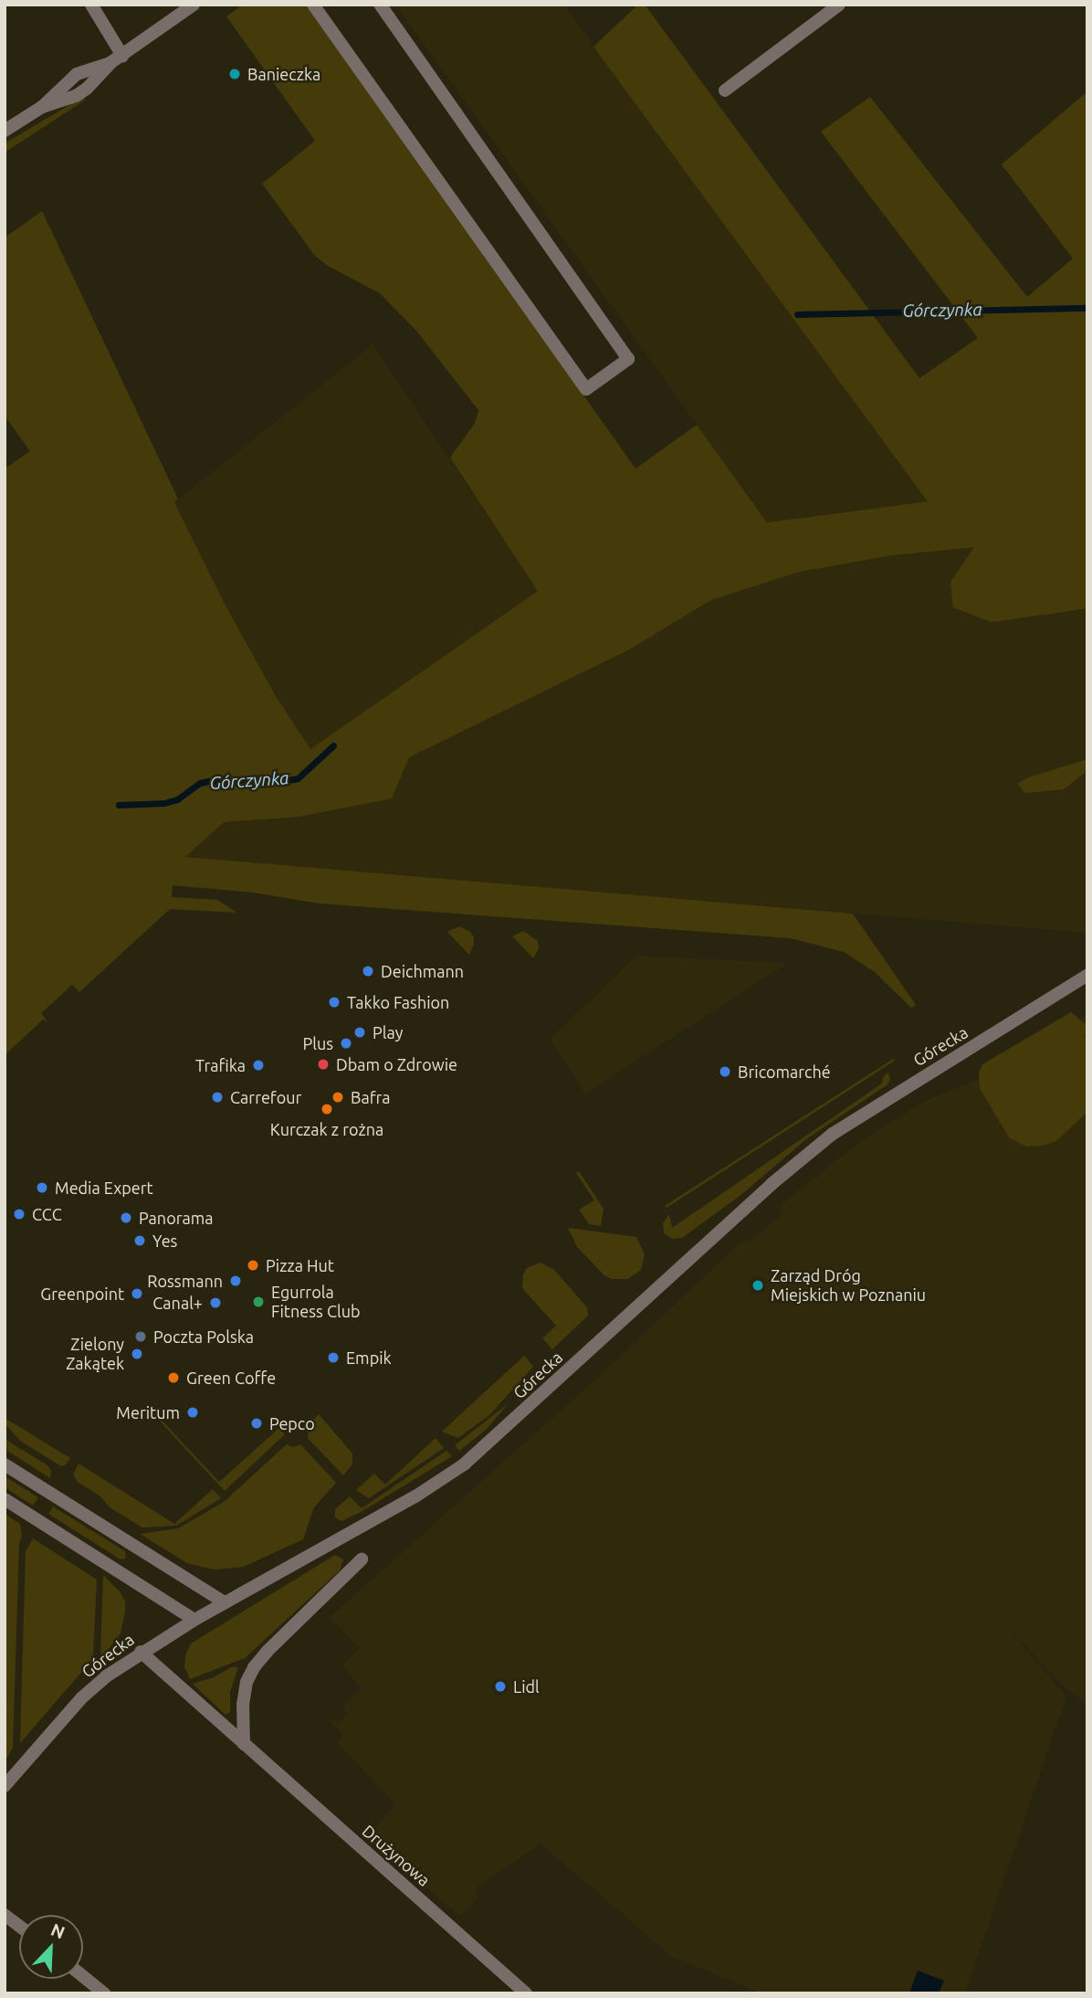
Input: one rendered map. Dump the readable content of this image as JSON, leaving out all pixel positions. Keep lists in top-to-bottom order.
{
  "streets": {
    "street": ["Górecka", "Drużynowa"]
  },
  "crossings": [
    ["Górecka", "Drużynowa"]
  ],
  "water": ["Górczynka"],
  "places": [
    "Banieczka",
    "Deichmann",
    "Takko Fashion",
    "Play",
    "Plus",
    "Dbam o Zdrowie",
    "Trafika",
    "Bricomarché",
    "Carrefour",
    "Bafra",
    "Kurczak z rożna",
    "Media Expert",
    "CCC",
    "Panorama",
    "Yes",
    "Pizza Hut",
    "Rossmann",
    "Zarząd Dróg Miejskich w Poznaniu",
    "Greenpoint",
    "Egurrola Fitness Club",
    "Canal+",
    "Poczta Polska",
    "Zielony Zakątek",
    "Empik",
    "Green Coffe",
    "Meritum",
    "Pepco",
    "Lidl"
  ],
  "north": "top right"
}
